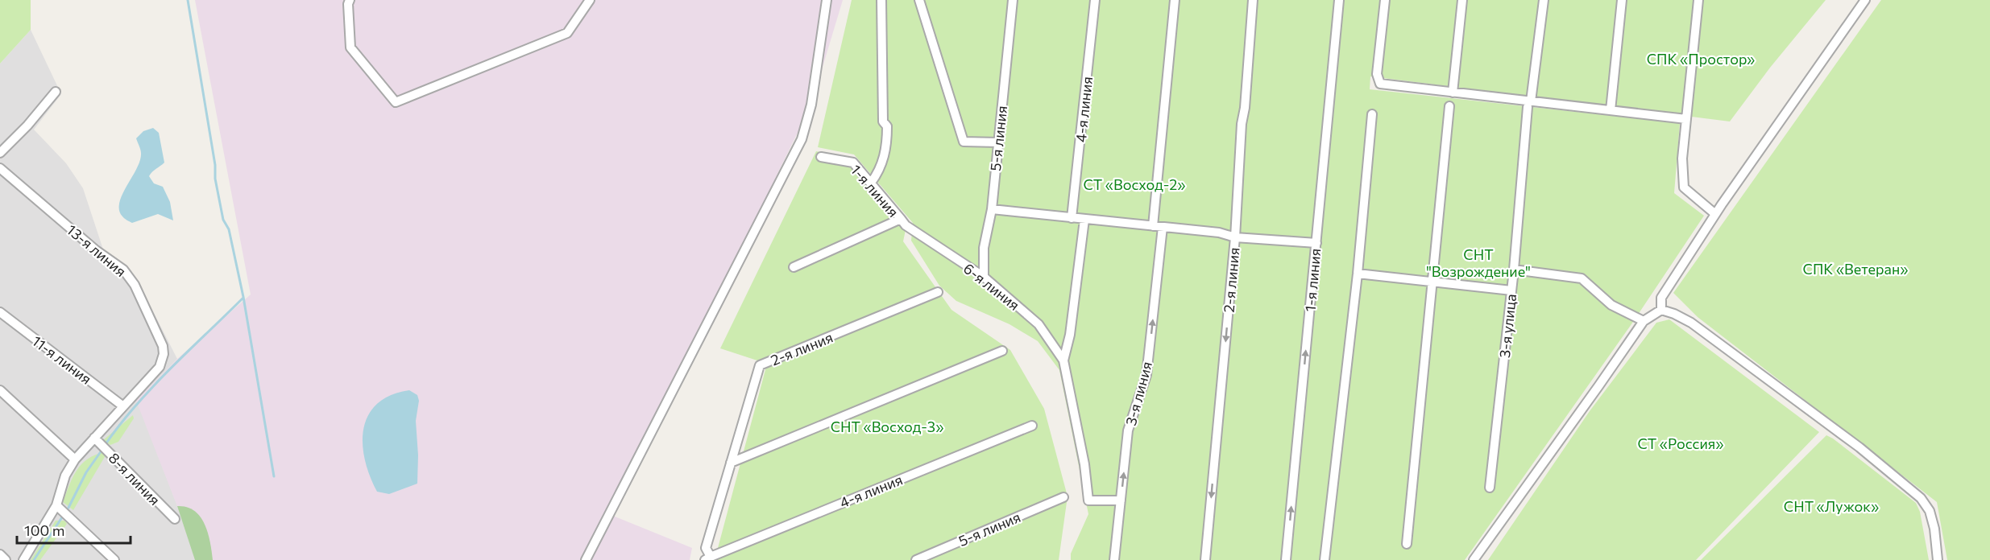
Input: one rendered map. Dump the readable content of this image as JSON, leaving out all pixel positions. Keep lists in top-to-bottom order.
{
  "streets": {
    "street": [
      "4-я линия",
      "5-я линия",
      "1-я линия",
      "13-я линия",
      "2-я линия",
      "6-я линия",
      "3-я улица",
      "11-я линия",
      "3-я линия",
      "8-я линия"
    ]
  },
  "crossings": [
    ["5-я линия", "6-я линия"],
    ["1-я линия", "6-я линия"],
    ["13-я линия", "11-я линия"]
  ],
  "one_way": ["2-я линия", "3-я линия"],
  "parks": [
    "СПК «Простор»",
    "СТ «Восход-2»",
    "СНТ \"Возрождение\"",
    "СПК «Ветеран»",
    "СНТ «Восход-3»",
    "СТ «Россия»",
    "СНТ «Лужок»"
  ],
  "scale_bar": "100 m"
}
